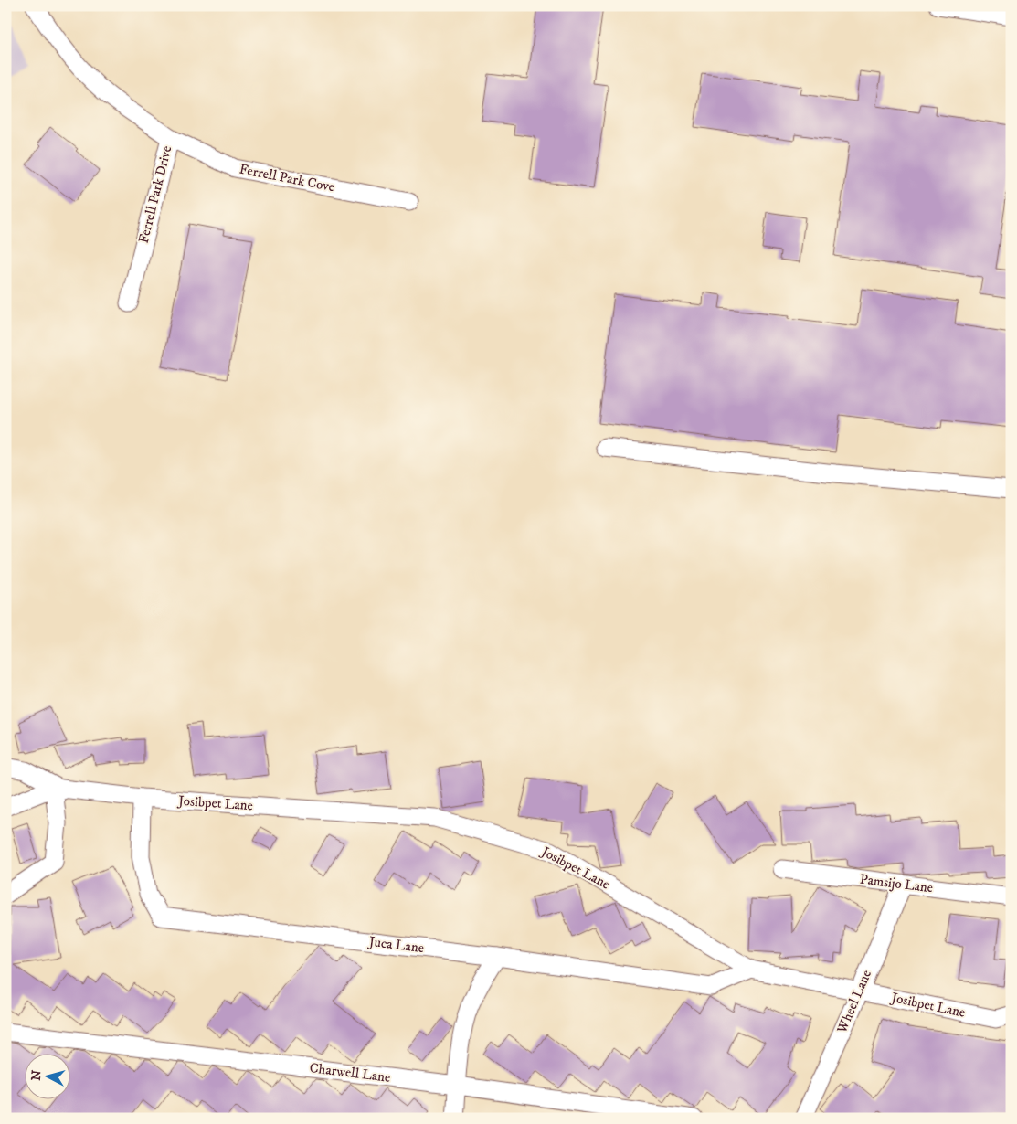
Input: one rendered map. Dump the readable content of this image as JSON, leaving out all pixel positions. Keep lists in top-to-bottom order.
{
  "streets": {
    "street": [
      "Ferrell Park Cove",
      "Ferrell Park Drive",
      "Josibpet Lane",
      "Pamsijo Lane",
      "Juca Lane",
      "Wheel Lane",
      "Charwell Lane"
    ]
  },
  "crossings": [
    ["Ferrell Park Cove", "Ferrell Park Drive"],
    ["Josibpet Lane", "Juca Lane"],
    ["Josibpet Lane", "Wheel Lane"],
    ["Pamsijo Lane", "Wheel Lane"]
  ],
  "north": "left"
}
